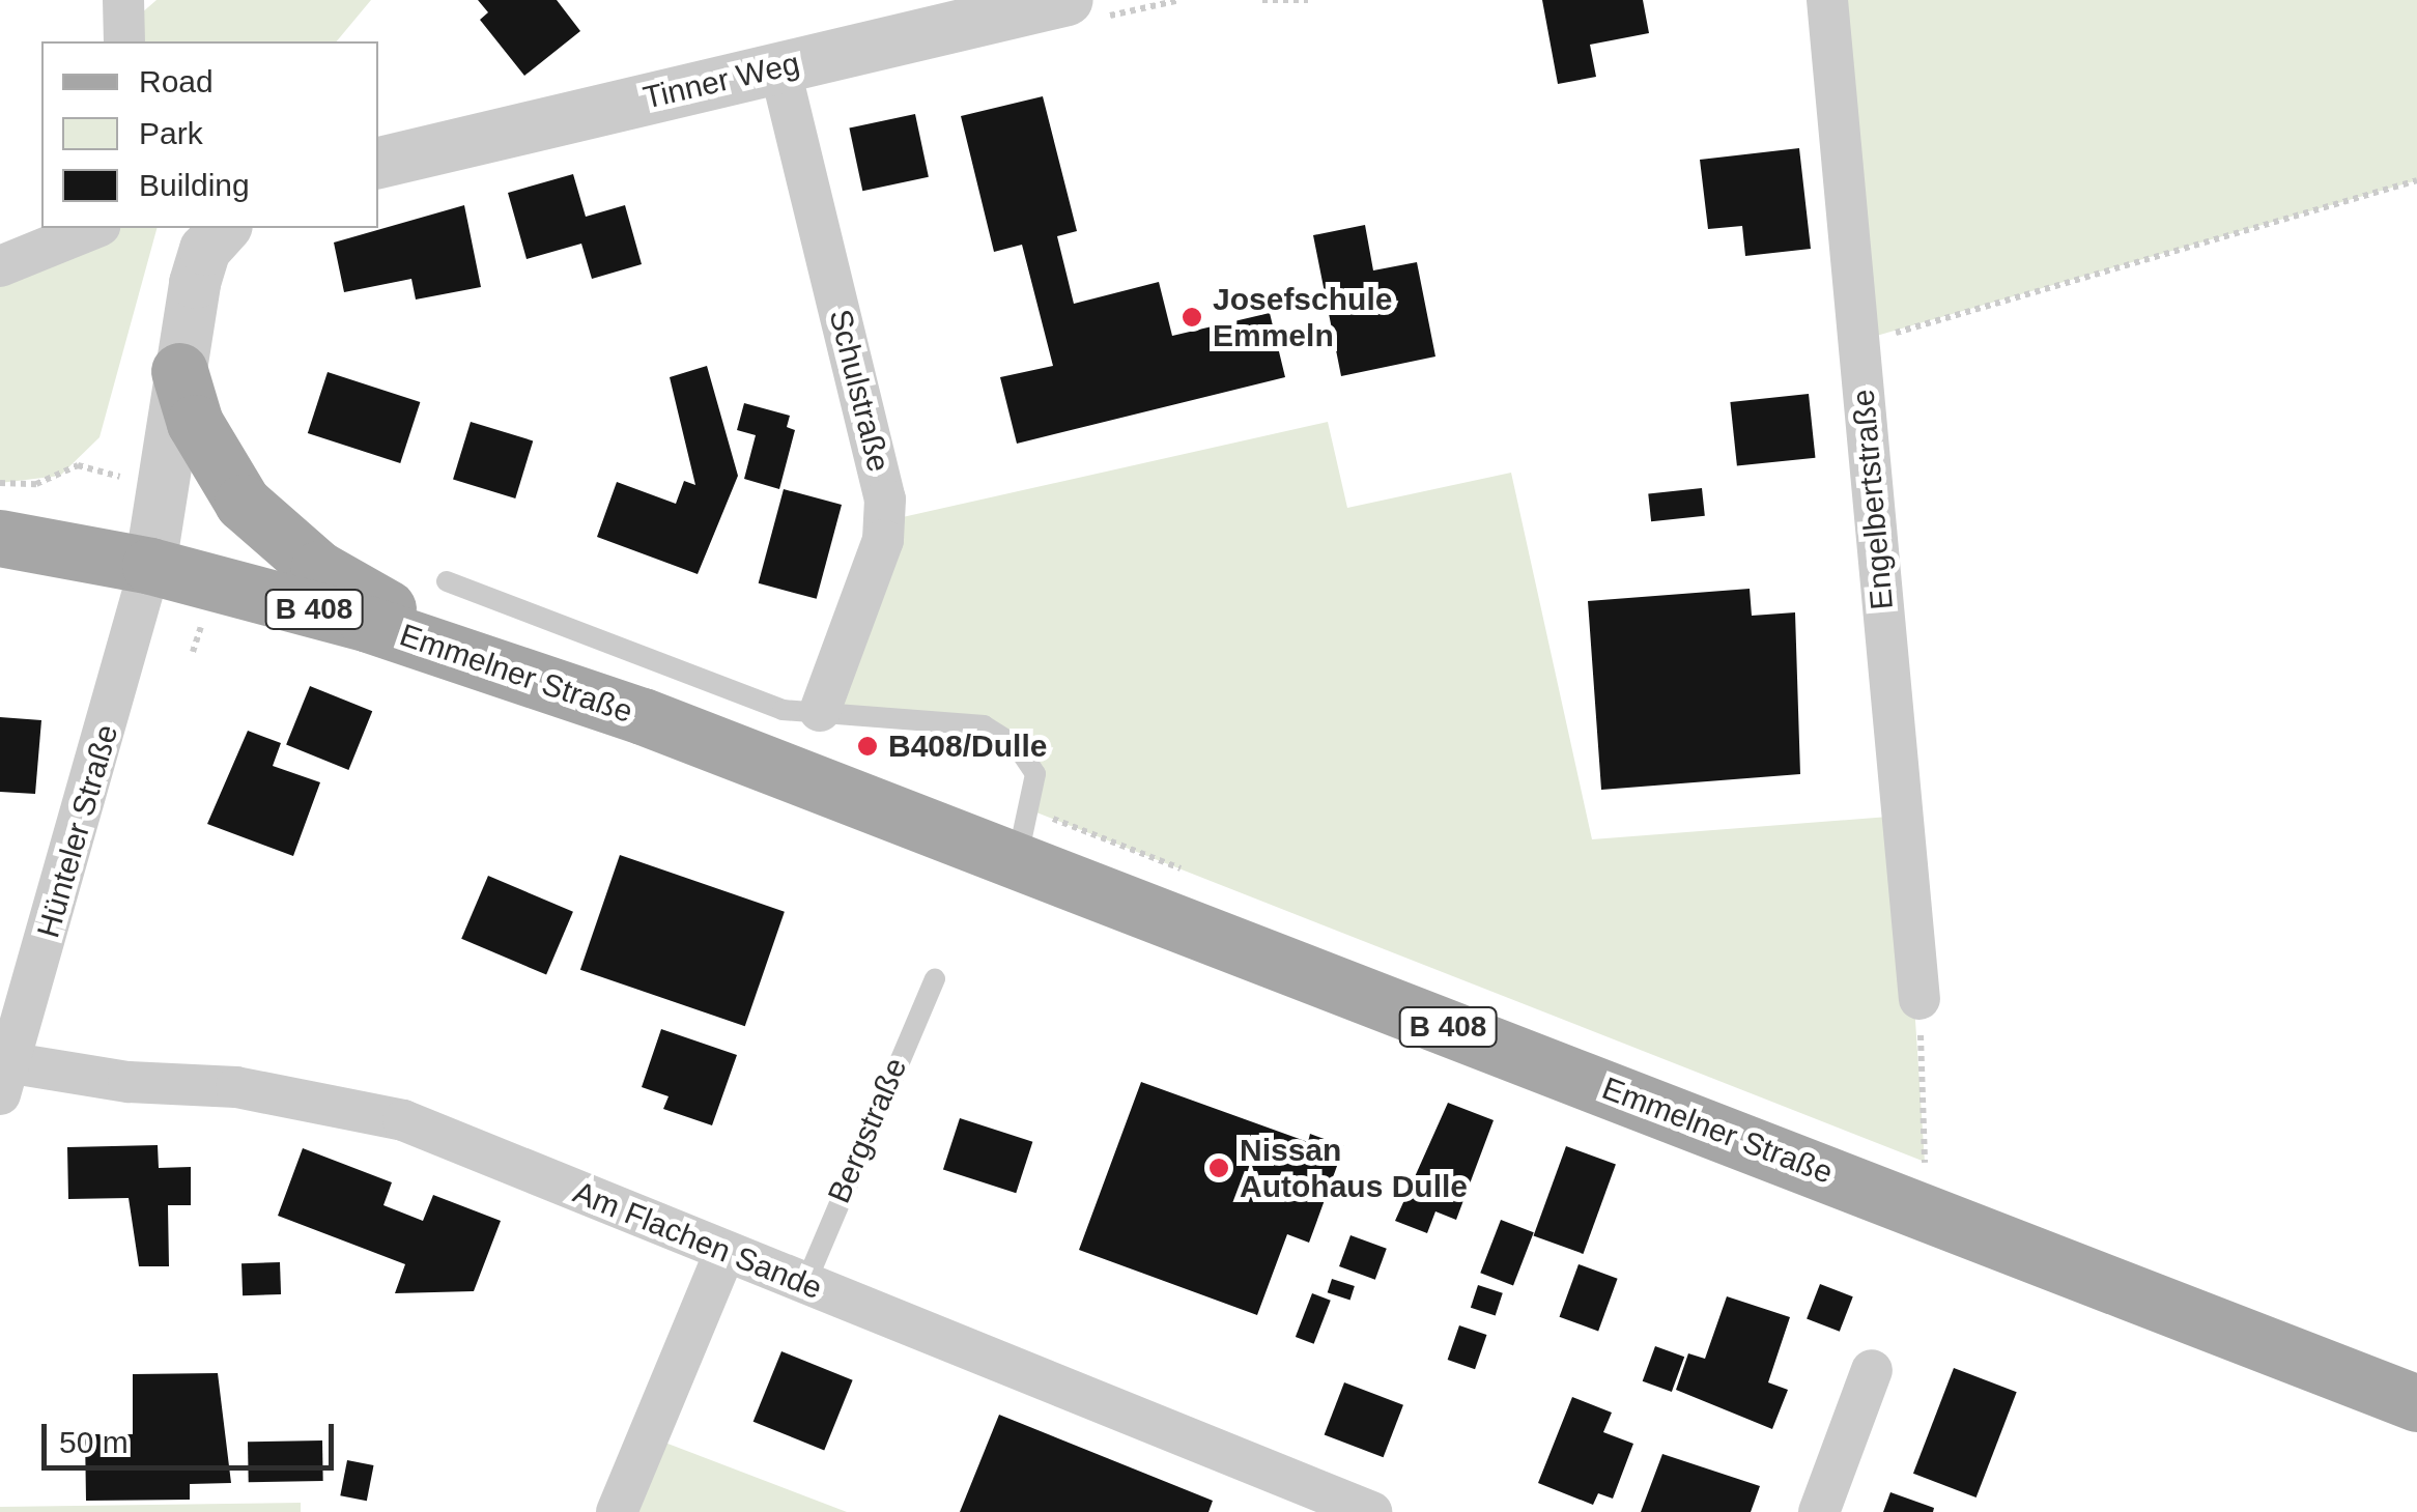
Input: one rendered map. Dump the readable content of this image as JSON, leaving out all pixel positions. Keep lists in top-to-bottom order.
{
  "streets": {
    "main road": ["B 408", "Emmelner Straße"],
    "street": [
      "Tinner Weg",
      "Schulstraße",
      "Engelbertstraße",
      "Hünteler Straße",
      "Am Flachen Sande"
    ],
    "lane": ["Bergstraße"]
  },
  "crossings": [
    ["Tinner Weg", "Schulstraße"],
    ["Schulstraße", "Emmelner Straße"],
    ["Emmelner Straße", "Hünteler Straße"],
    ["Hünteler Straße", "Am Flachen Sande"],
    ["Bergstraße", "Am Flachen Sande"]
  ],
  "places": ["Josefschule Emmeln", "B408/Dulle", "Nissan Autohaus Dulle"],
  "legend": ["Road", "Park", "Building"],
  "scale_bar": "50 m"
}
